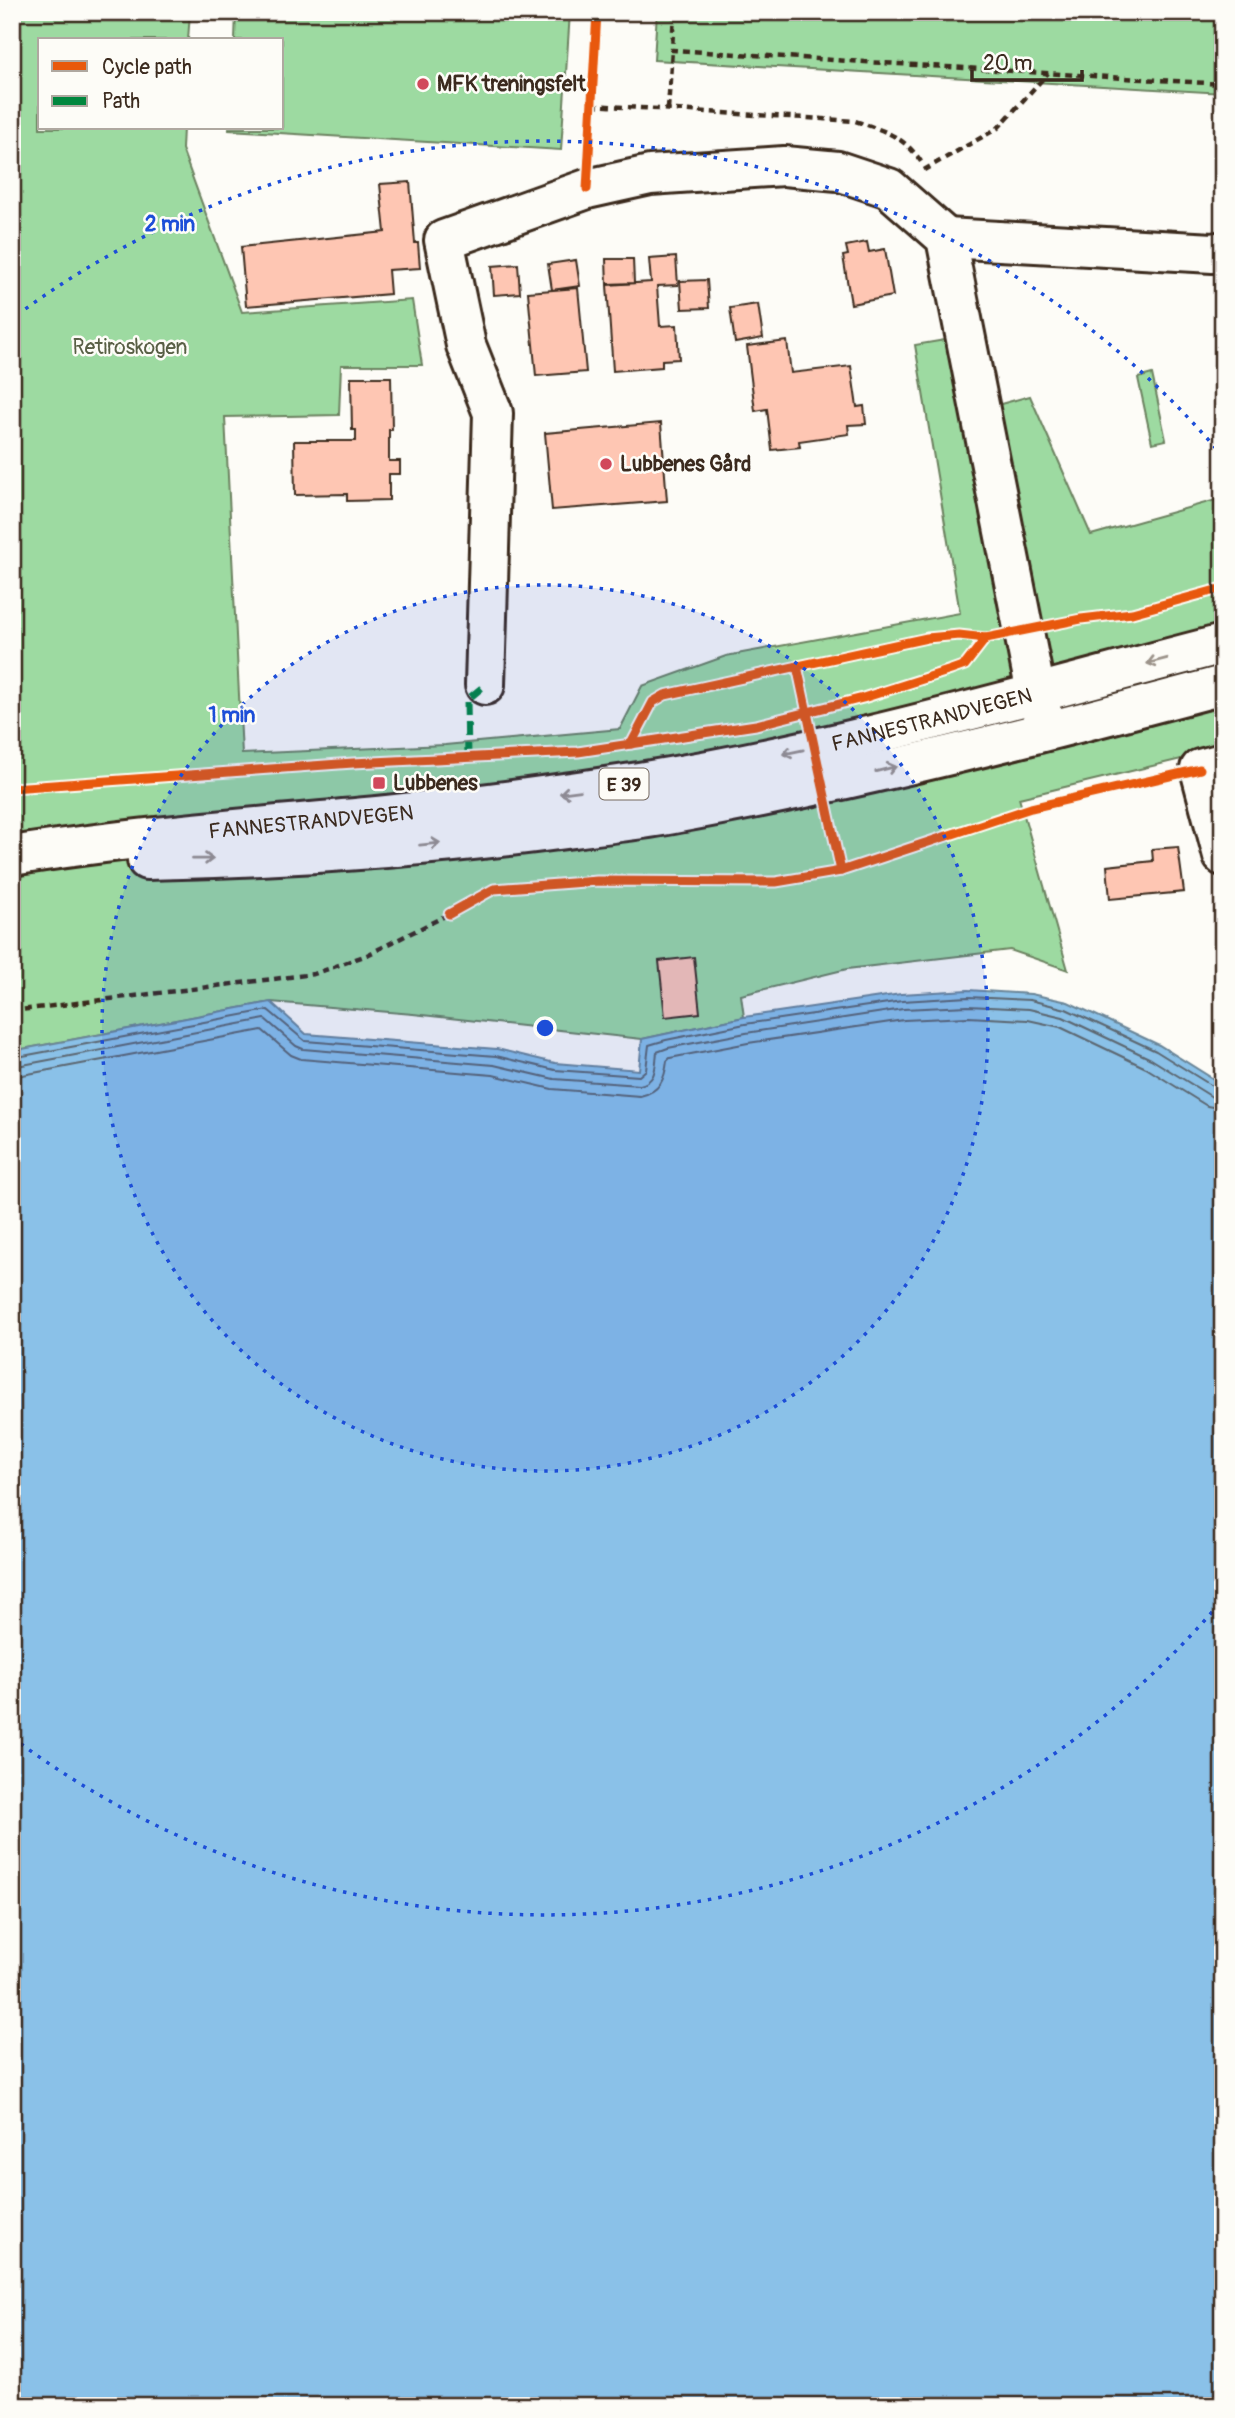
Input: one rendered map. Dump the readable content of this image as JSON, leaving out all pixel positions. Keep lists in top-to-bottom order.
{
  "streets": {
    "main road": ["FANNESTRANDVEGEN", "E 39"]
  },
  "parks": ["Retiroskogen"],
  "places": {
    "other": ["MFK treningsfelt", "Lubbenes Gård"],
    "transit": ["Lubbenes"]
  },
  "legend": ["Cycle path", "Path"],
  "scale_bar": "20 m",
  "rings": ["2 min", "1 min"]
}
